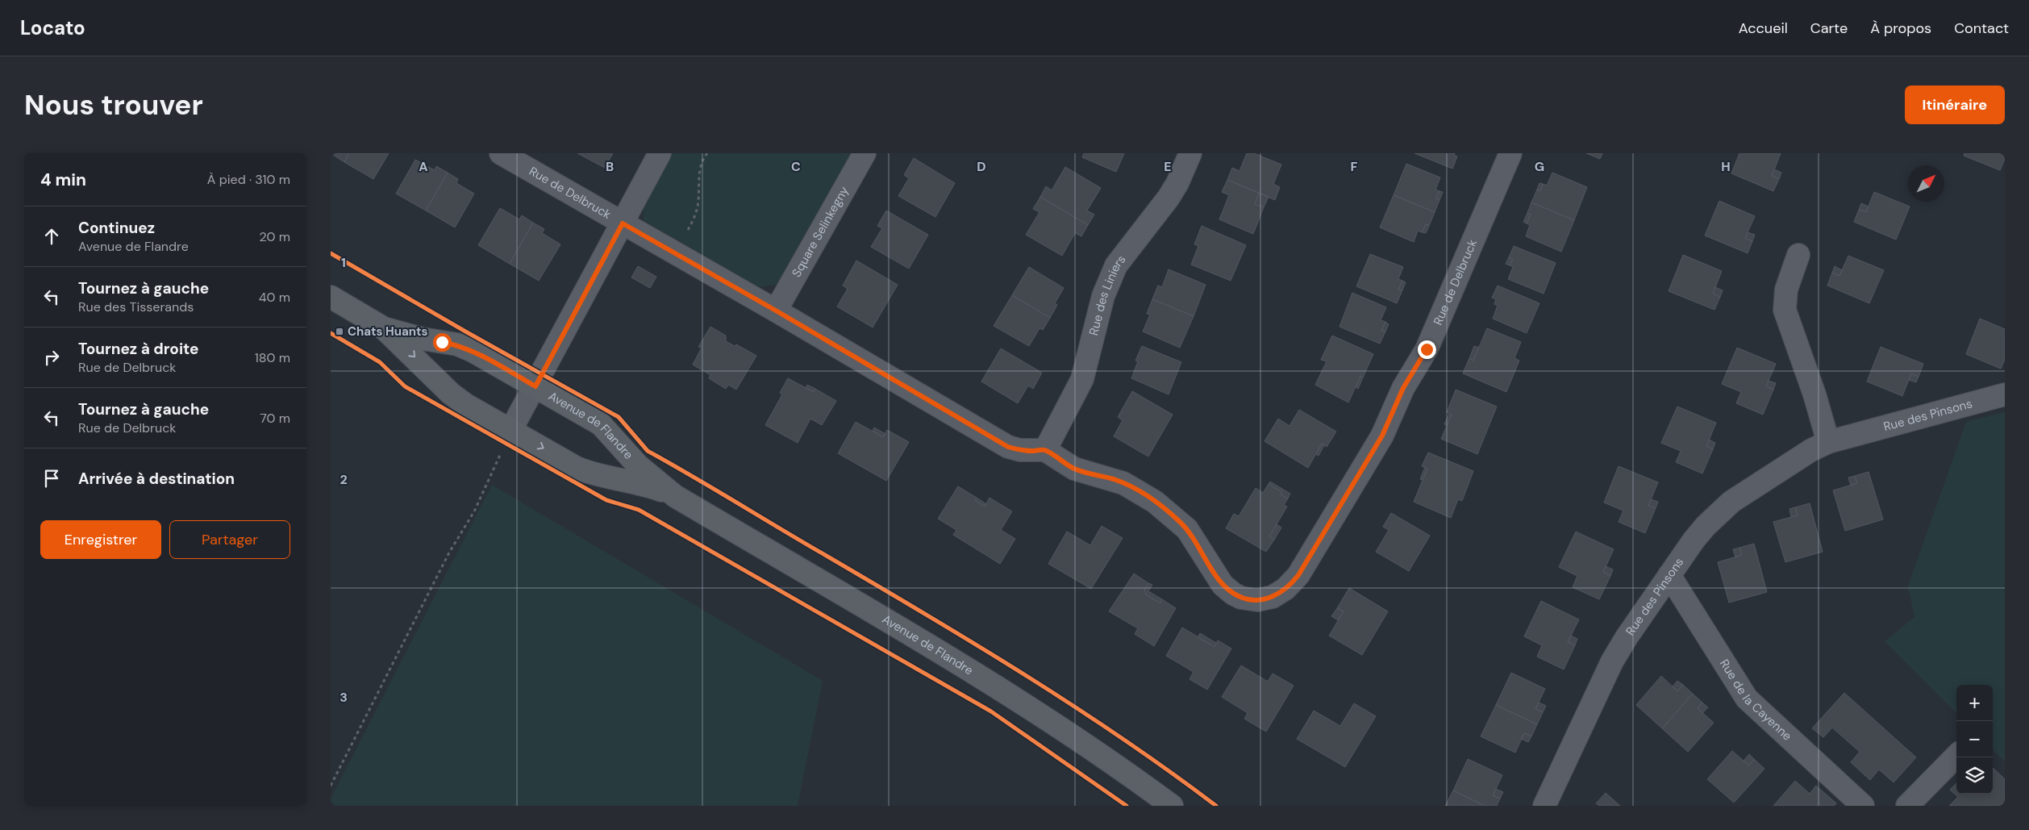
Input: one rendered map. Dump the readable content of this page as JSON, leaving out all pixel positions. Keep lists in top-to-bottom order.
{
  "streets": {
    "main road": ["Avenue de Flandre"],
    "street": [
      "Rue de Delbruck",
      "Square Selinkegny",
      "Rue des Liniers",
      "Rue des Pinsons",
      "Rue de la Cayenne"
    ]
  },
  "crossings": [
    ["Rue de Delbruck", "Square Selinkegny"],
    ["Rue de Delbruck", "Rue des Liniers"],
    ["Rue des Pinsons", "Rue de la Cayenne"]
  ],
  "places": {
    "transit": ["Chats Huants"]
  },
  "north": "top right",
  "page": {
    "header": "Locato",
    "nav": [
      "Accueil",
      "Carte",
      "À propos",
      "Contact"
    ],
    "buttons": [
      "Itinéraire",
      ["Enregistrer", "Partager"]
    ],
    "title": "Nous trouver",
    "heading": ["4 min", "À pied · 310 m"],
    "list": [
      ["Continuez", "Avenue de Flandre", "20 m"],
      ["Tournez à gauche", "Rue des Tisserands", "40 m"],
      ["Tournez à droite", "Rue de Delbruck", "180 m"],
      ["Tournez à gauche", "Rue de Delbruck", "70 m"],
      "Arrivée à destination"
    ],
    "map_buttons": ["+", "−"]
  },
  "grid": {
    "columns": [
      "A",
      "B",
      "C",
      "D",
      "E",
      "F",
      "G",
      "H"
    ],
    "rows": ["1", "2", "3"]
  }
}
